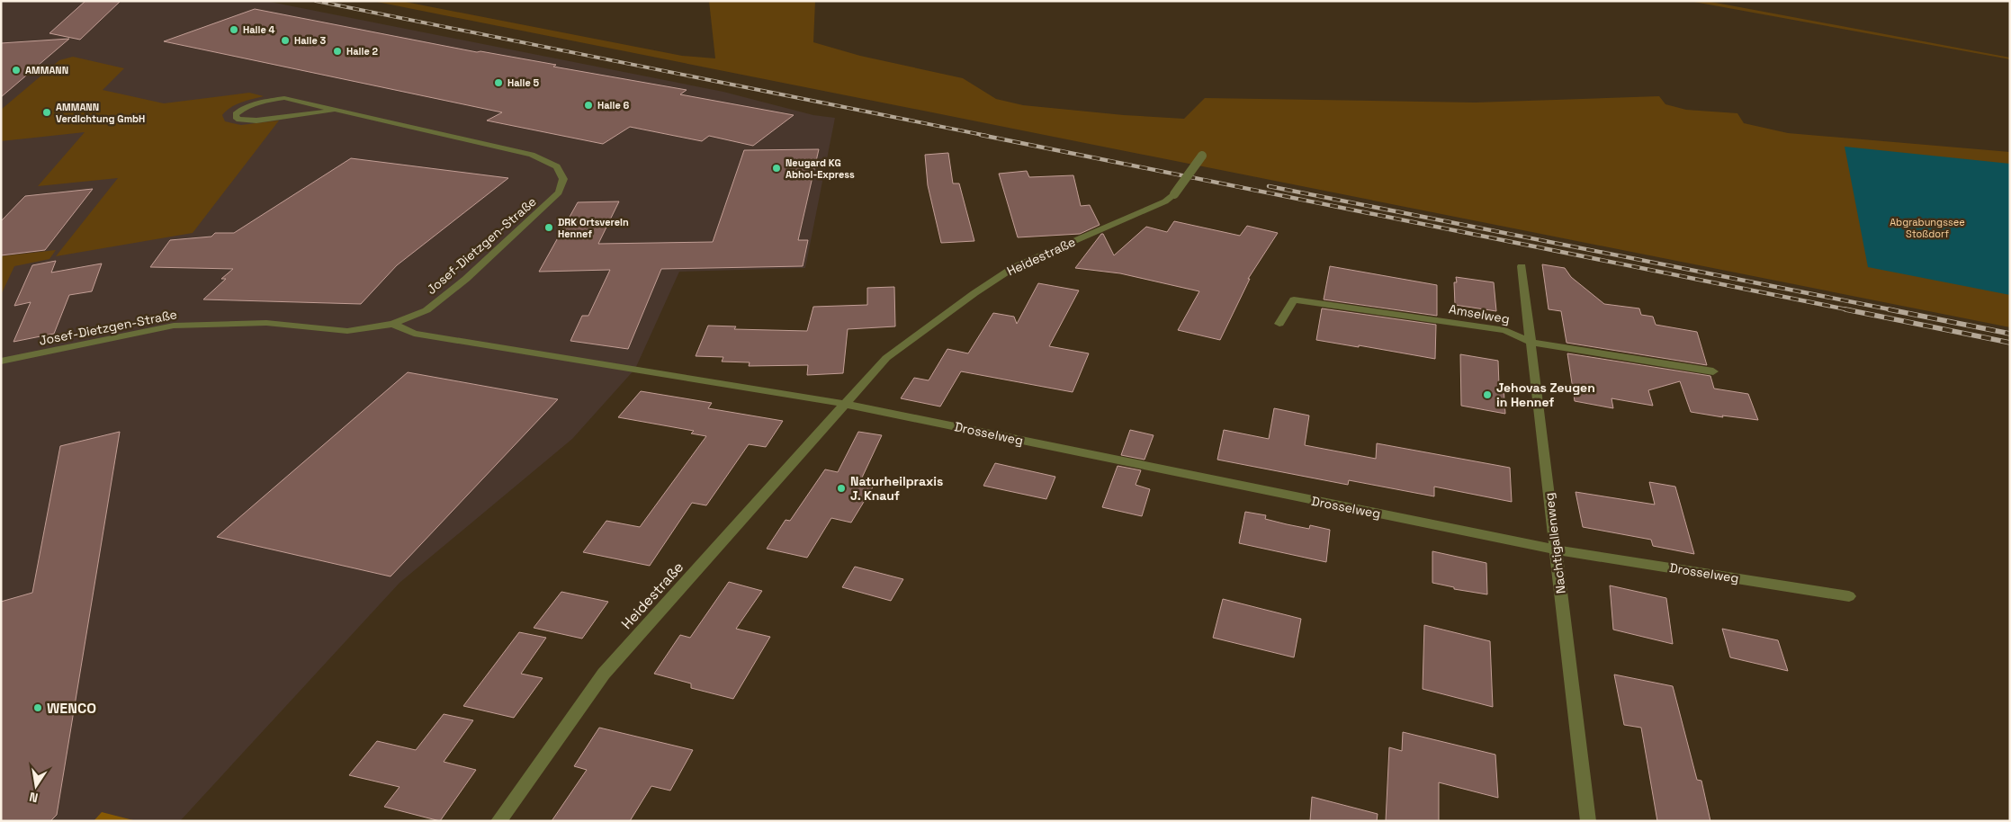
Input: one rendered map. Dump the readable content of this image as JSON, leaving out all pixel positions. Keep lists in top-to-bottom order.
{
  "streets": {
    "street": [
      "Josef-Dietzgen-Straße",
      "Heidestraße",
      "Amselweg",
      "Drosselweg",
      "Nachtigallenweg"
    ]
  },
  "crossings": [
    ["Heidestraße", "Drosselweg"],
    ["Amselweg", "Nachtigallenweg"],
    ["Drosselweg", "Nachtigallenweg"]
  ],
  "parks": ["Abgrabungssee Stoßdorf"],
  "places": [
    "Halle 4",
    "Halle 3",
    "Halle 2",
    "AMMANN",
    "Halle 5",
    "Halle 6",
    "AMMANN Verdichtung GmbH",
    "Neugard KG Abhol-Express",
    "DRK Ortsverein Hennef",
    "Jehovas Zeugen in Hennef",
    "Naturheilpraxis J. Knauf",
    "WENCO"
  ],
  "north": "bottom"
}
